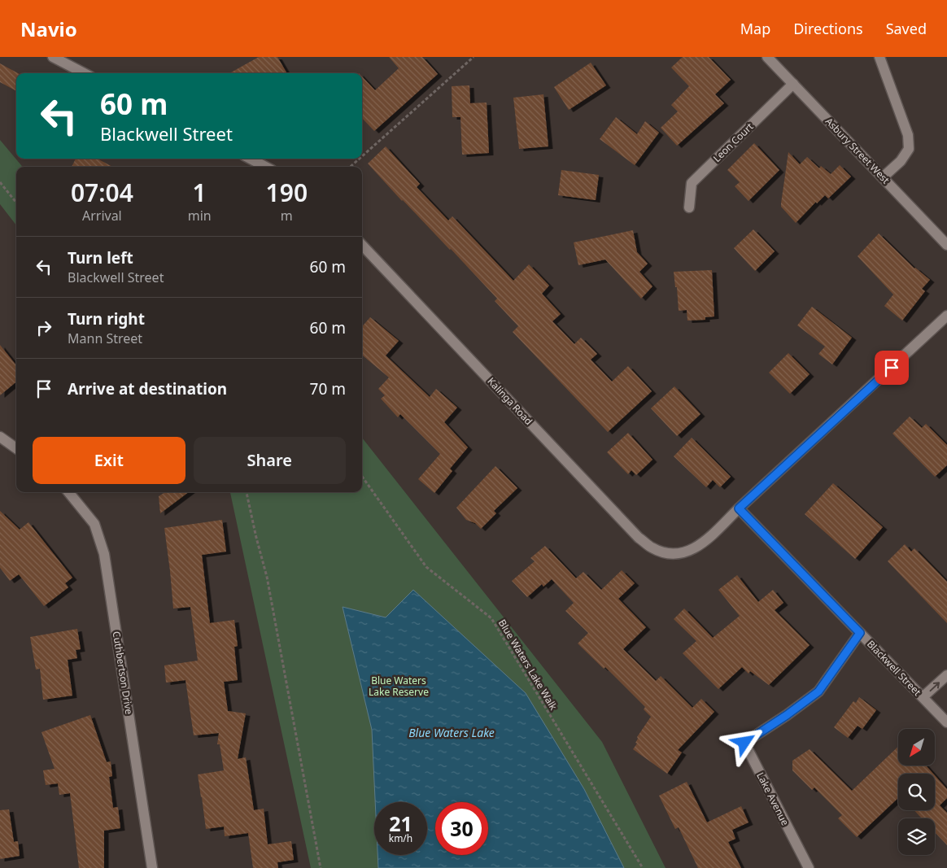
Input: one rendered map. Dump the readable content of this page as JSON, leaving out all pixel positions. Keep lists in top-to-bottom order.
{
  "streets": {
    "street": [
      "Leon Court",
      "Asbury Street West",
      "Kalinga Road",
      "Blackwell Street",
      "Cuthbertson Drive",
      "Lake Avenue"
    ],
    "path": ["Blue Waters Lake Walk"]
  },
  "crossings": [
    ["Leon Court", "Asbury Street West"],
    ["Kalinga Road", "Blackwell Street"],
    ["Blackwell Street", "Lake Avenue"]
  ],
  "water": ["Blue Waters Lake"],
  "parks": ["Blue Waters Lake Reserve"],
  "north": "bottom left",
  "page": {
    "header": "Navio",
    "nav": ["Map", "Directions", "Saved"],
    "turn": ["60 m", "Blackwell Street"],
    "eta": [
      "07:04",
      "Arrival",
      "1",
      "min",
      "190",
      "m"
    ],
    "list": [
      {
        "name": "Turn left",
        "note": "Blackwell Street",
        "value": "60 m"
      },
      {
        "name": "Turn right",
        "note": "Mann Street",
        "value": "60 m"
      },
      {
        "name": "Arrive at destination",
        "value": "70 m"
      }
    ],
    "buttons": ["Exit", "Share"],
    "speed": "21 km/h",
    "limit": "30"
  }
}
